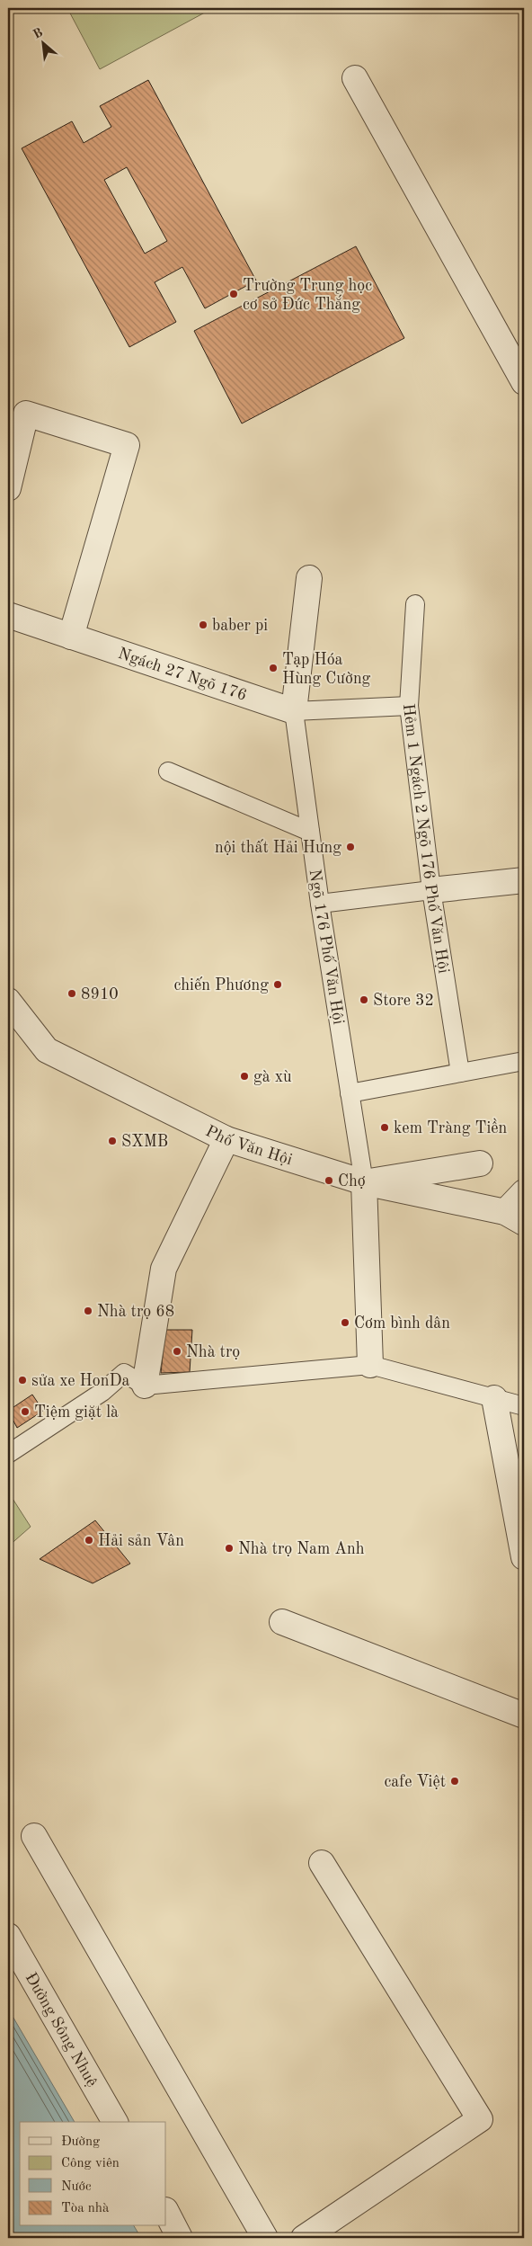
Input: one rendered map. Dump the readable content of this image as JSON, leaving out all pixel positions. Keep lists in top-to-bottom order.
{
  "streets": {
    "street": ["Ngách 27 Ngõ 176", "Phố Văn Hội", "Đường Sông Nhuệ"],
    "lane": ["Hẻm 1 Ngách 2 Ngõ 176 Phố Văn Hội", "Ngõ 176 Phố Văn Hội"]
  },
  "crossings": [
    ["Ngách 27 Ngõ 176", "Ngõ 176 Phố Văn Hội"],
    ["Ngõ 176 Phố Văn Hội", "Phố Văn Hội"]
  ],
  "places": [
    "Trường Trung học cơ sở Đức Thắng",
    "baber pi",
    "Tạp Hóa Hùng Cường",
    "nội thất Hải Hưng",
    "chiến Phương",
    "8910",
    "Store 32",
    "gà xù",
    "kem Tràng Tiền",
    "SXMB",
    "Chợ",
    "Nhà trọ 68",
    "Cơm bình dân",
    "Nhà trọ",
    "sửa xe HonDa",
    "Tiệm giặt là",
    "Hải sản Vân",
    "Nhà trọ Nam Anh",
    "cafe Việt"
  ],
  "legend": [
    "Đường",
    "Công viên",
    "Nước",
    "Tòa nhà"
  ],
  "north": "top left"
}
